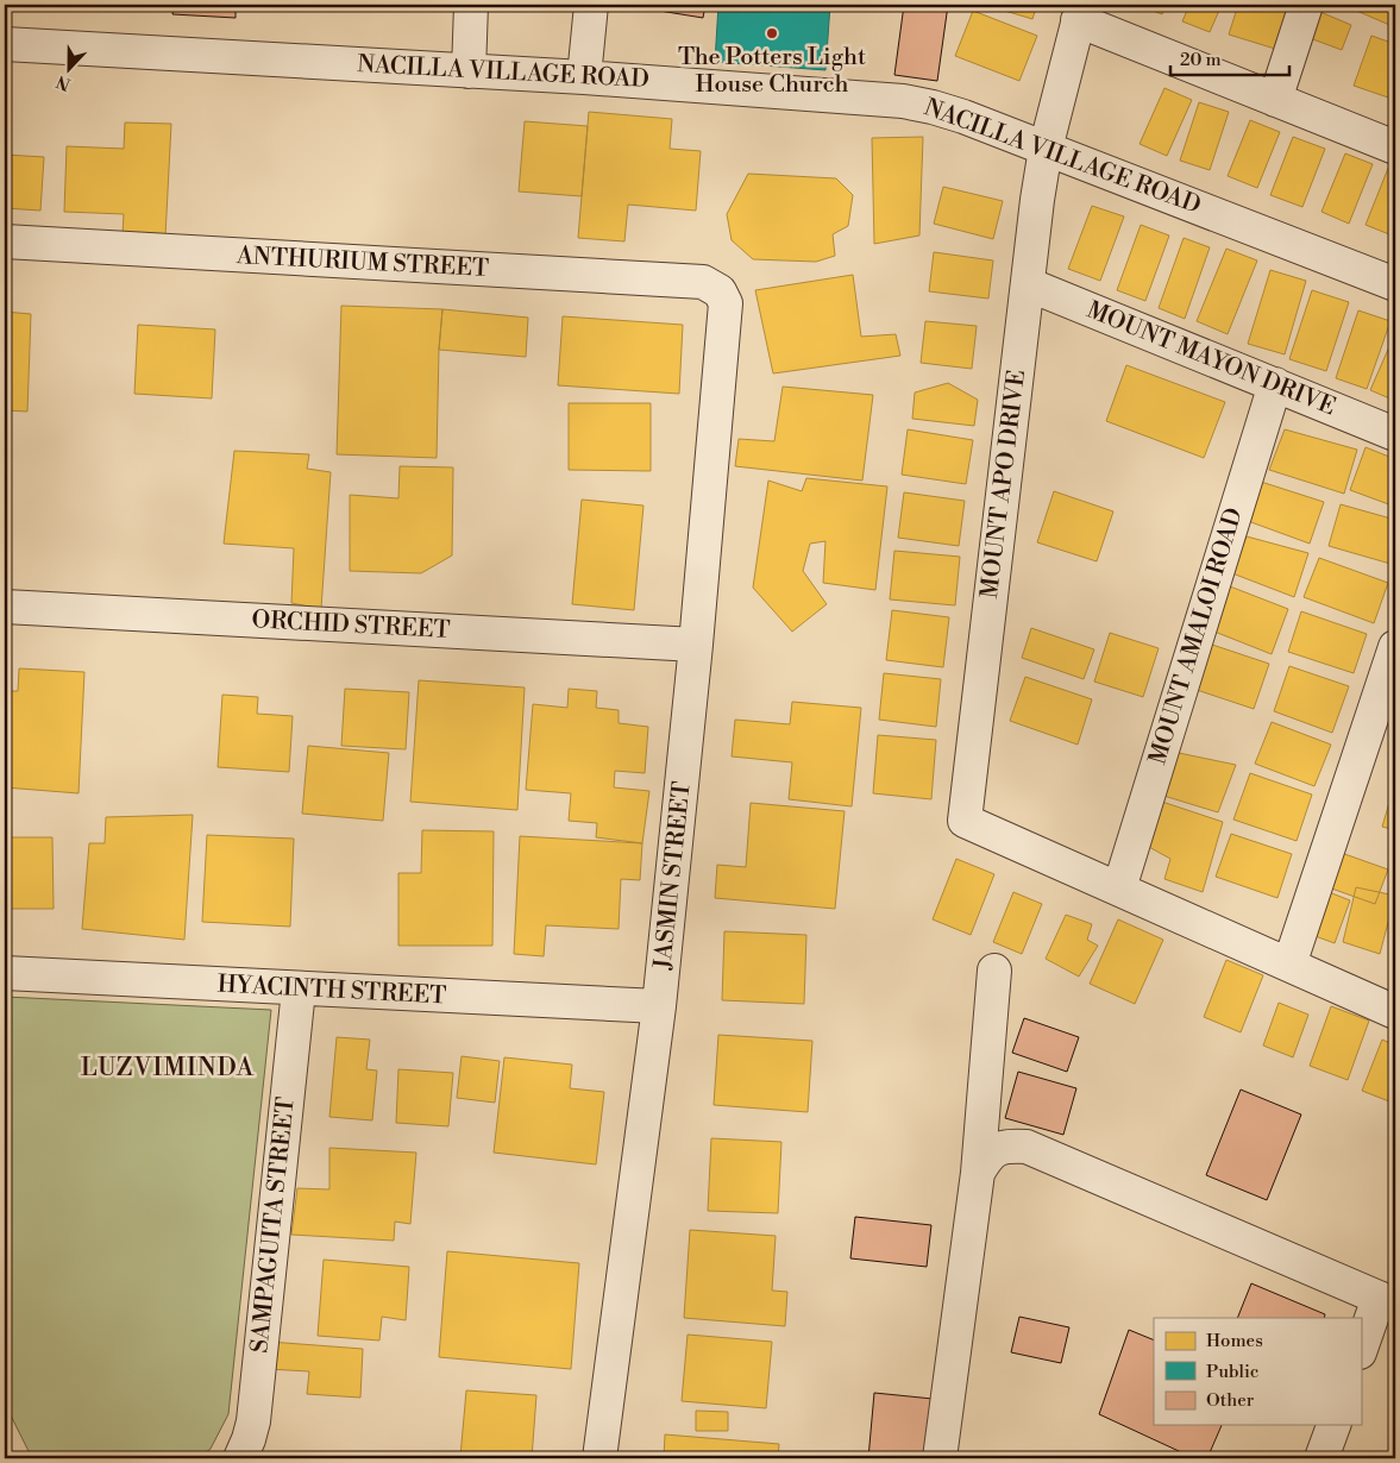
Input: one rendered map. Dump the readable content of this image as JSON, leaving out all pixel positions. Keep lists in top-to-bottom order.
{
  "streets": {
    "street": [
      "NACILLA VILLAGE ROAD",
      "ANTHURIUM STREET",
      "MOUNT MAYON DRIVE",
      "MOUNT APO DRIVE",
      "ORCHID STREET",
      "MOUNT AMALOI ROAD",
      "JASMIN STREET",
      "HYACINTH STREET",
      "SAMPAGUITA STREET"
    ]
  },
  "crossings": [
    ["NACILLA VILLAGE ROAD", "MOUNT APO DRIVE"],
    ["ANTHURIUM STREET", "JASMIN STREET"],
    ["MOUNT MAYON DRIVE", "MOUNT APO DRIVE"],
    ["MOUNT MAYON DRIVE", "MOUNT AMALOI ROAD"],
    ["MOUNT APO DRIVE", "MOUNT AMALOI ROAD"],
    ["ORCHID STREET", "JASMIN STREET"],
    ["JASMIN STREET", "HYACINTH STREET"],
    ["HYACINTH STREET", "SAMPAGUITA STREET"]
  ],
  "districts": ["LUZVIMINDA"],
  "places": ["The Potters Light House Church"],
  "legend": ["Homes", "Public", "Other"],
  "scale_bar": "20 m",
  "north": "bottom"
}
